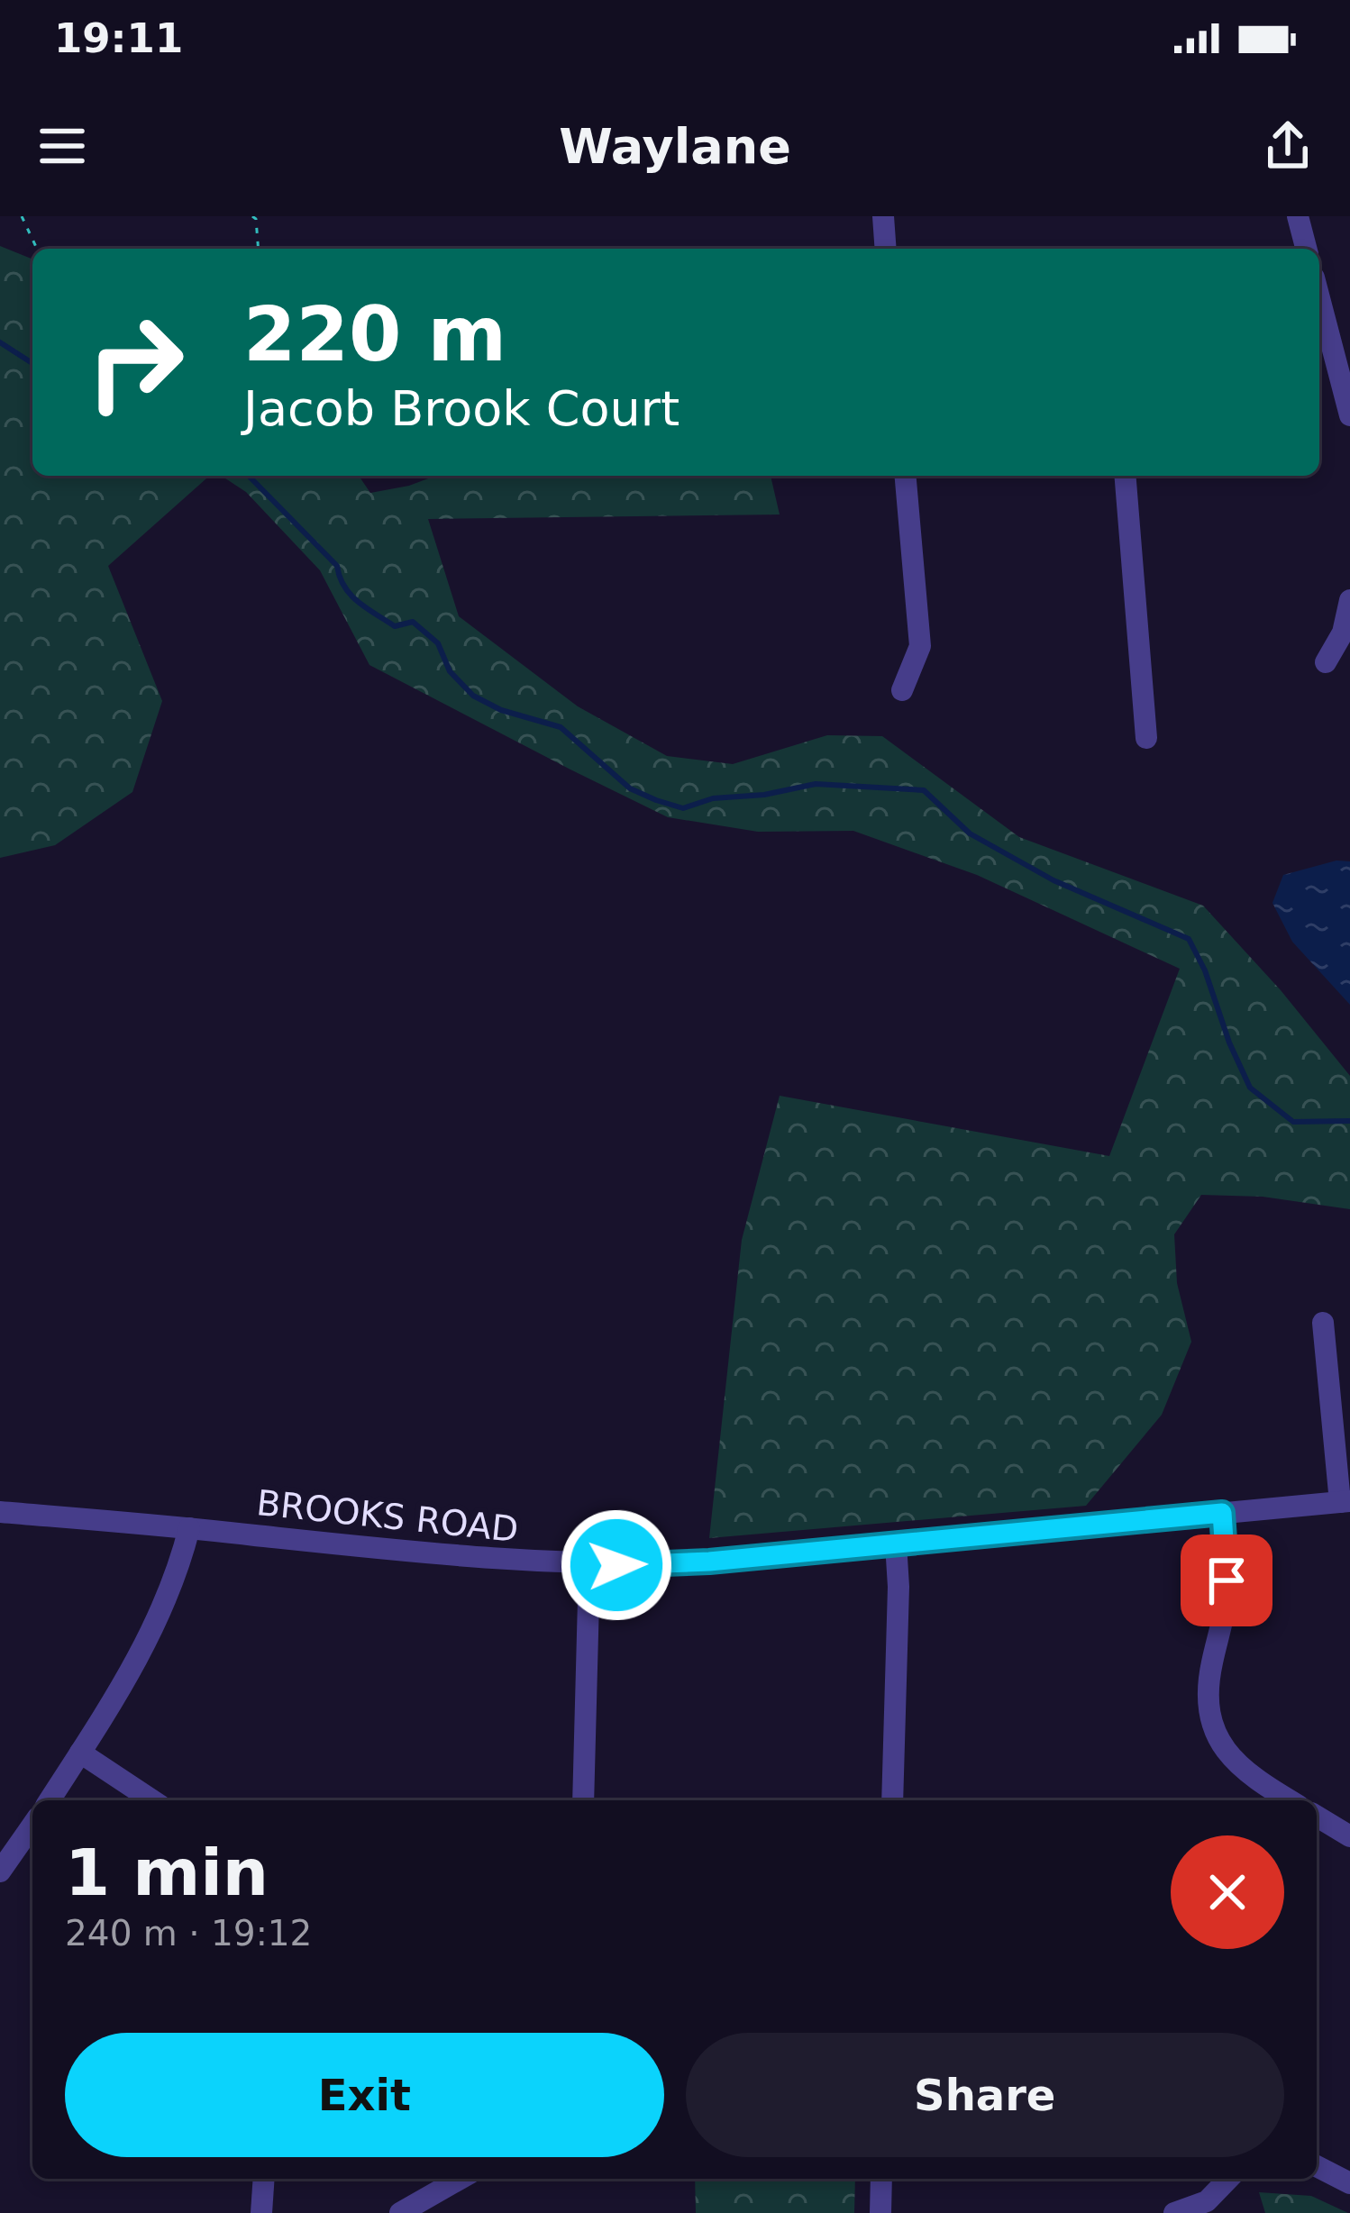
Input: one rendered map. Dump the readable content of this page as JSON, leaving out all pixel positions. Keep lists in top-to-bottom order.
{
  "streets": {
    "street": ["BROOKS ROAD"]
  },
  "page": {
    "status": "19:11",
    "header": "Waylane",
    "turn": ["220 m", "Jacob Brook Court"],
    "heading": ["1 min", "240 m · 19:12"],
    "buttons": ["Exit", "Share"]
  }
}
